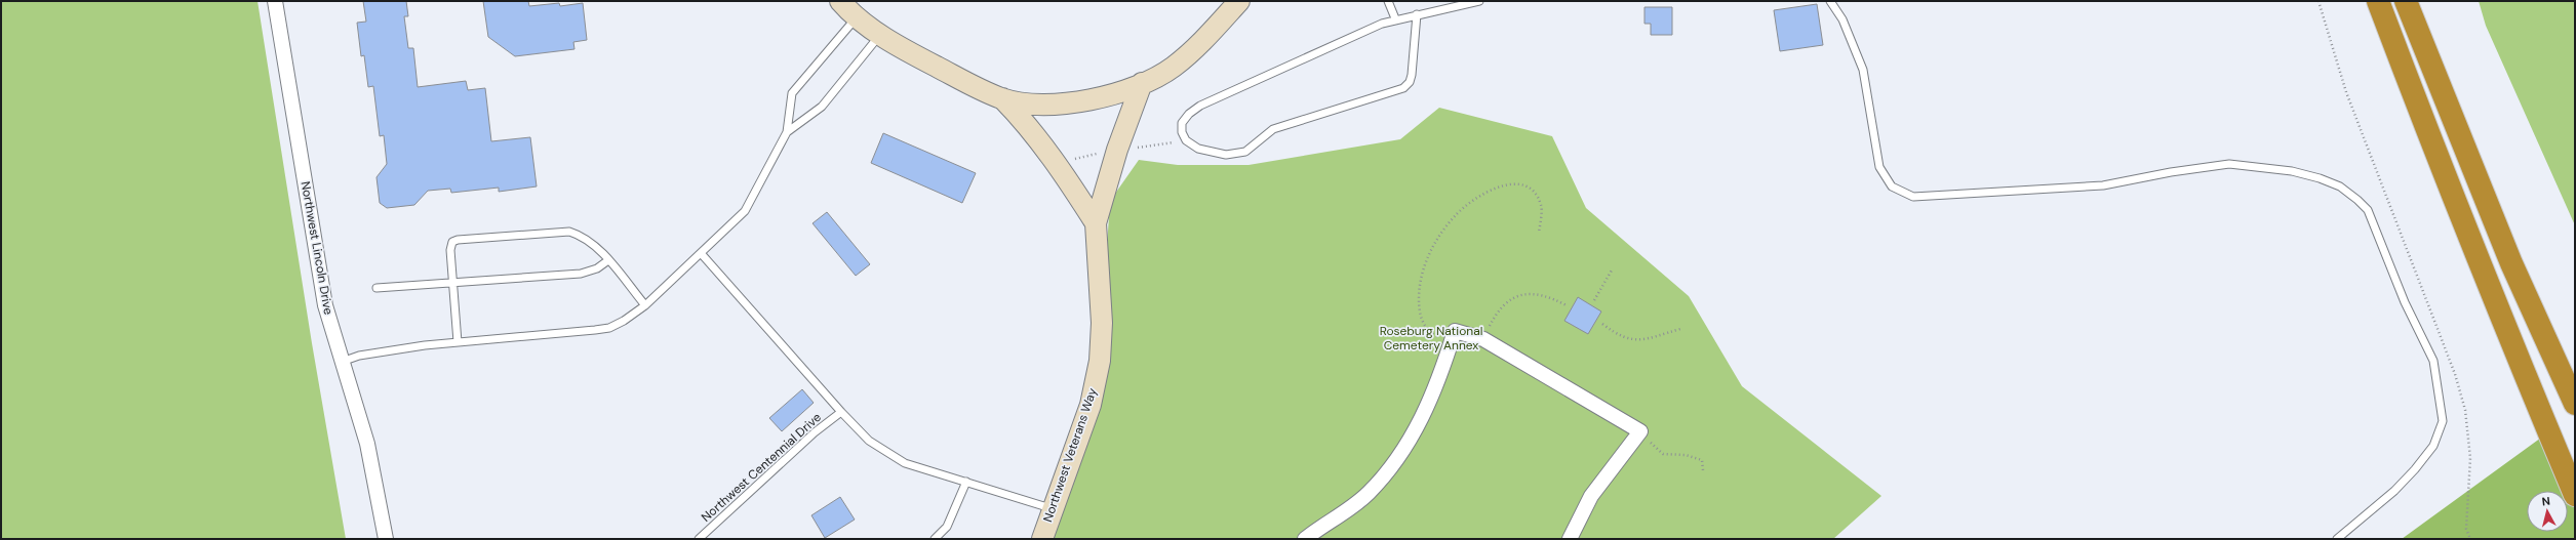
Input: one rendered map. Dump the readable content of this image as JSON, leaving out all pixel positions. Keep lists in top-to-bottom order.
{
  "streets": {
    "street": ["Northwest Lincoln Drive", "Northwest Veterans Way"],
    "lane": ["Northwest Centennial Drive"]
  },
  "parks": ["Roseburg National Cemetery Annex"],
  "north": "top"
}
